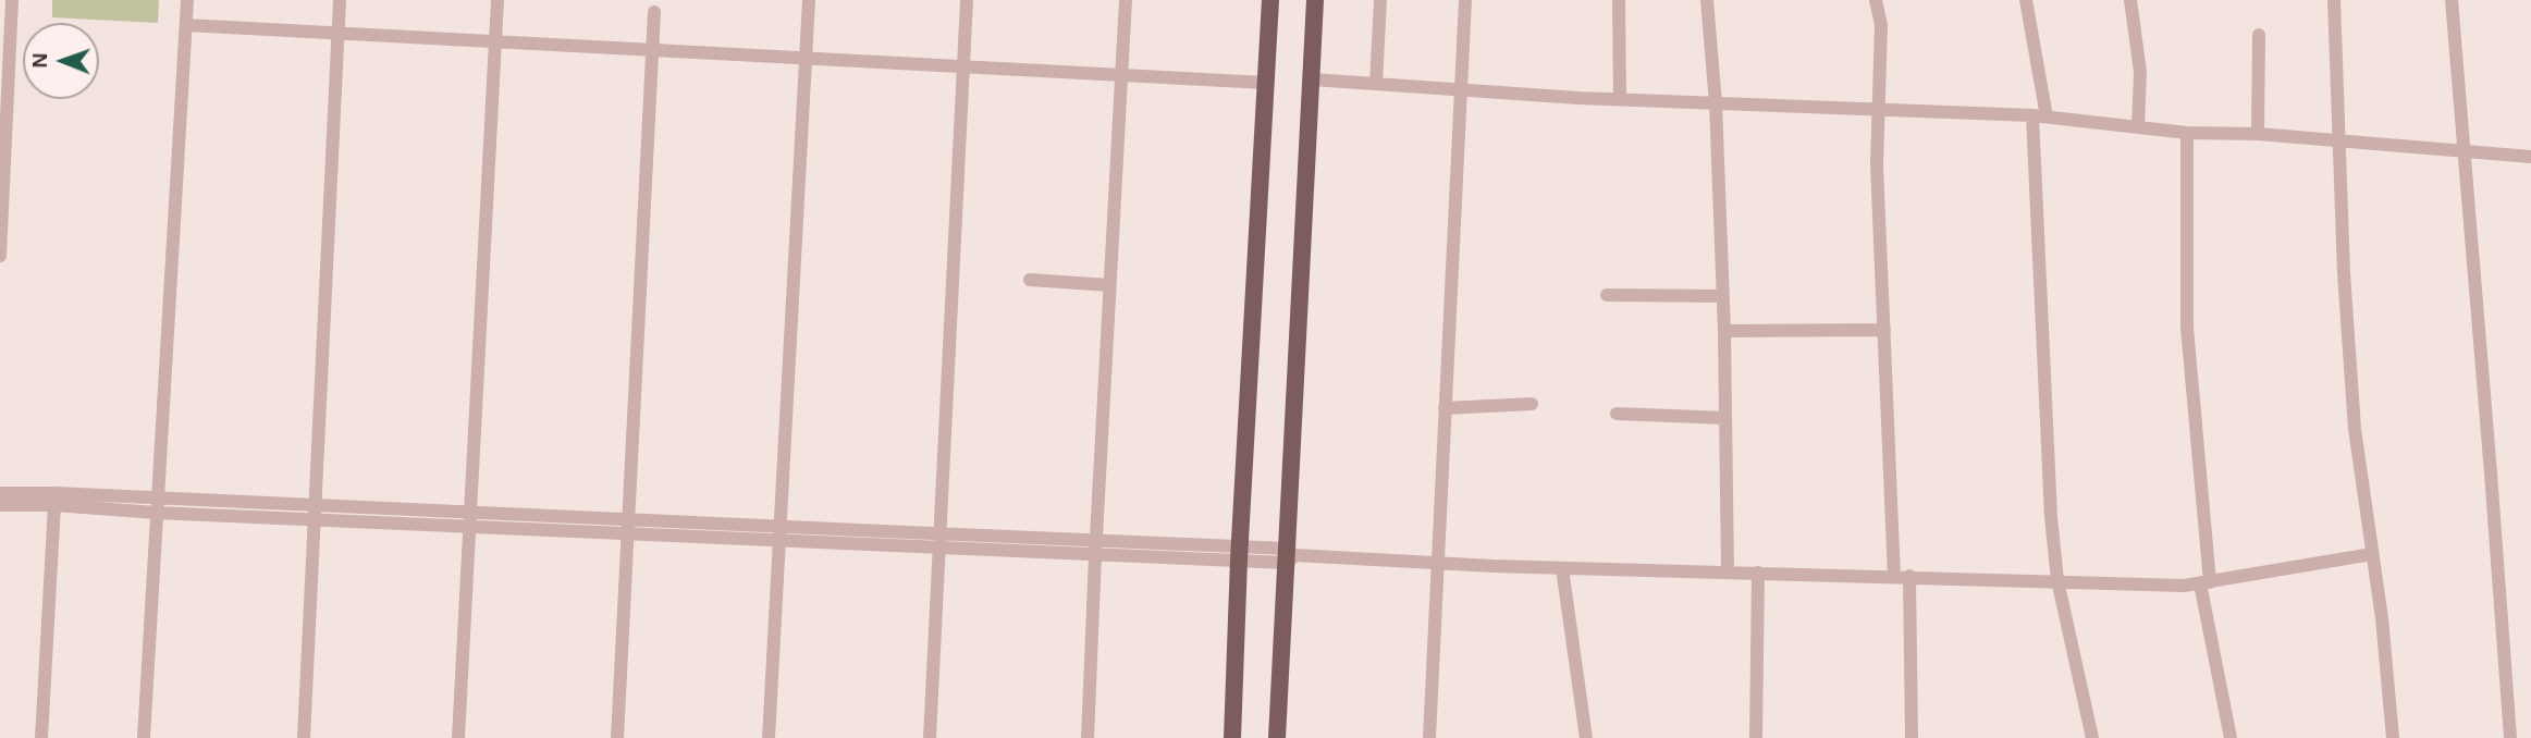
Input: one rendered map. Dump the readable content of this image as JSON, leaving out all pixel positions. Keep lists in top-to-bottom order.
{
  "north": "left"
}
